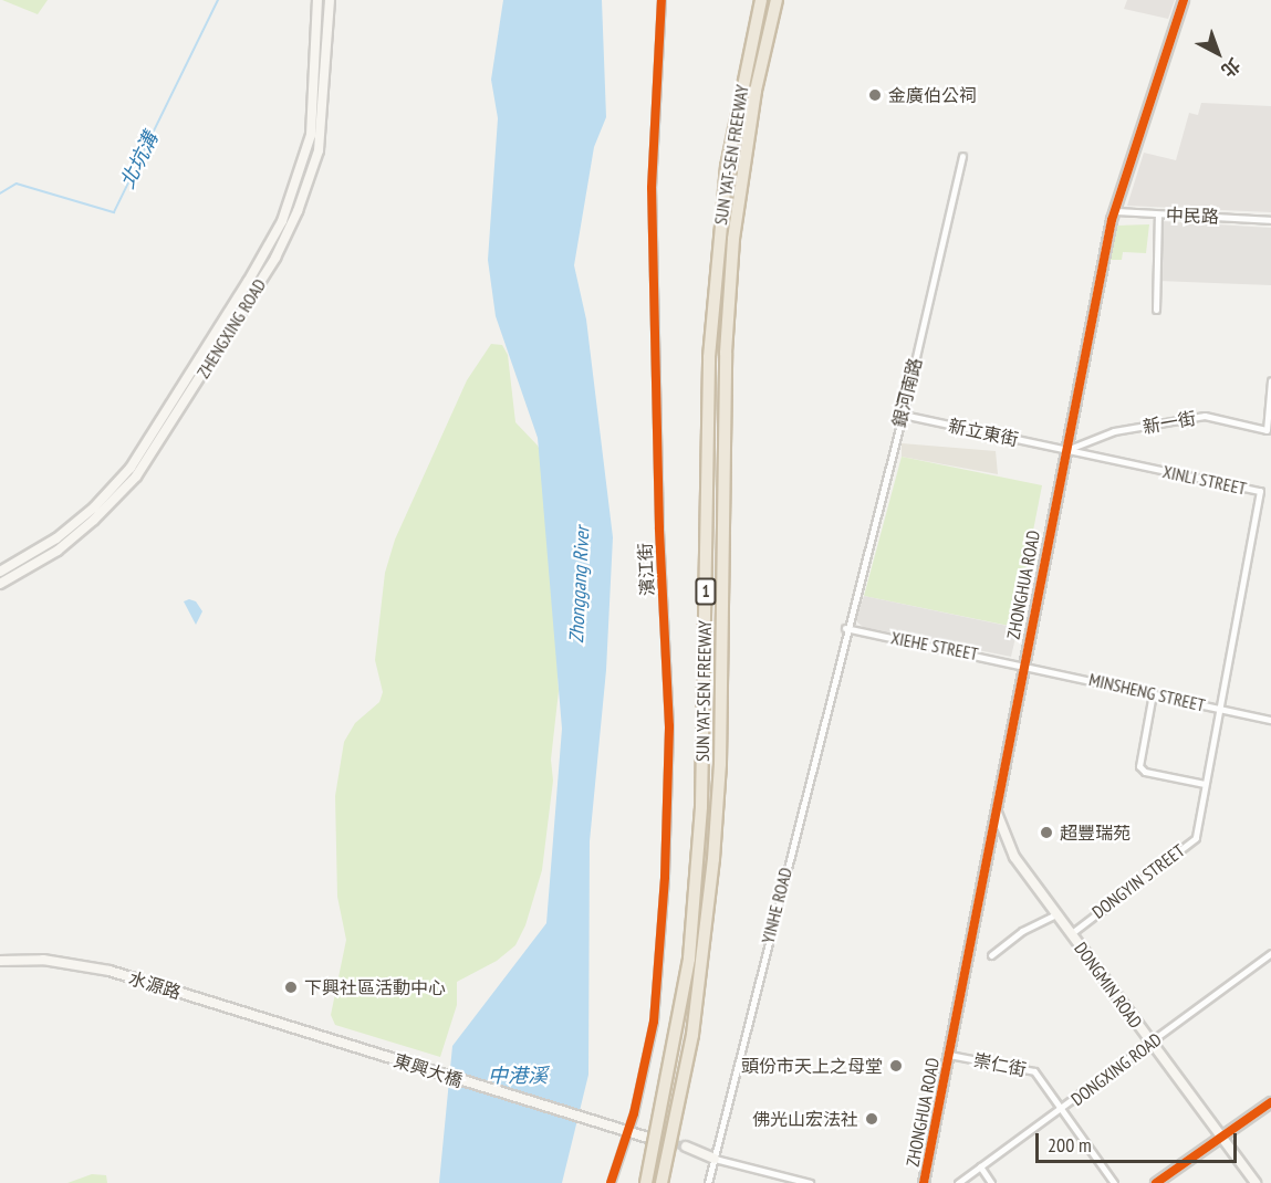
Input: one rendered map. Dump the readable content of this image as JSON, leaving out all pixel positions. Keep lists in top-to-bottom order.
{
  "streets": {
    "highway": ["SUN YAT-SEN FREEWAY", "1"],
    "street": [
      "中民路",
      "ZHENGXING ROAD",
      "銀河南路",
      "新一街",
      "新立東街",
      "XINLI STREET",
      "濱江街",
      "ZHONGHUA ROAD",
      "XIEHE STREET",
      "MINSHENG STREET",
      "DONGYIN STREET",
      "YINHE ROAD",
      "水源路",
      "DONGMIN ROAD",
      "崇仁街",
      "DONGXING ROAD",
      "東興大橋"
    ]
  },
  "crossings": [
    ["中民路", "ZHONGHUA ROAD"],
    ["銀河南路", "新立東街"],
    ["銀河南路", "XIEHE STREET"],
    ["銀河南路", "YINHE ROAD"],
    ["新一街", "新立東街"],
    ["新一街", "XINLI STREET"],
    ["新一街", "ZHONGHUA ROAD"],
    ["新立東街", "XINLI STREET"],
    ["新立東街", "ZHONGHUA ROAD"],
    ["XINLI STREET", "ZHONGHUA ROAD"],
    ["XINLI STREET", "DONGYIN STREET"],
    ["濱江街", "東興大橋"],
    ["ZHONGHUA ROAD", "XIEHE STREET"],
    ["ZHONGHUA ROAD", "MINSHENG STREET"],
    ["ZHONGHUA ROAD", "DONGMIN ROAD"],
    ["ZHONGHUA ROAD", "崇仁街"],
    ["XIEHE STREET", "MINSHENG STREET"],
    ["XIEHE STREET", "YINHE ROAD"],
    ["MINSHENG STREET", "DONGYIN STREET"],
    ["DONGYIN STREET", "DONGMIN ROAD"],
    ["水源路", "東興大橋"],
    ["DONGMIN ROAD", "DONGXING ROAD"],
    ["崇仁街", "DONGXING ROAD"]
  ],
  "water": ["北坑溝", "Zhonggang River", "中港溪"],
  "places": [
    "金廣伯公祠",
    "超豐瑞苑",
    "下興社區活動中心",
    "頭份市天上之母堂",
    "佛光山宏法社"
  ],
  "scale_bar": "200 m",
  "north": "bottom right"
}
